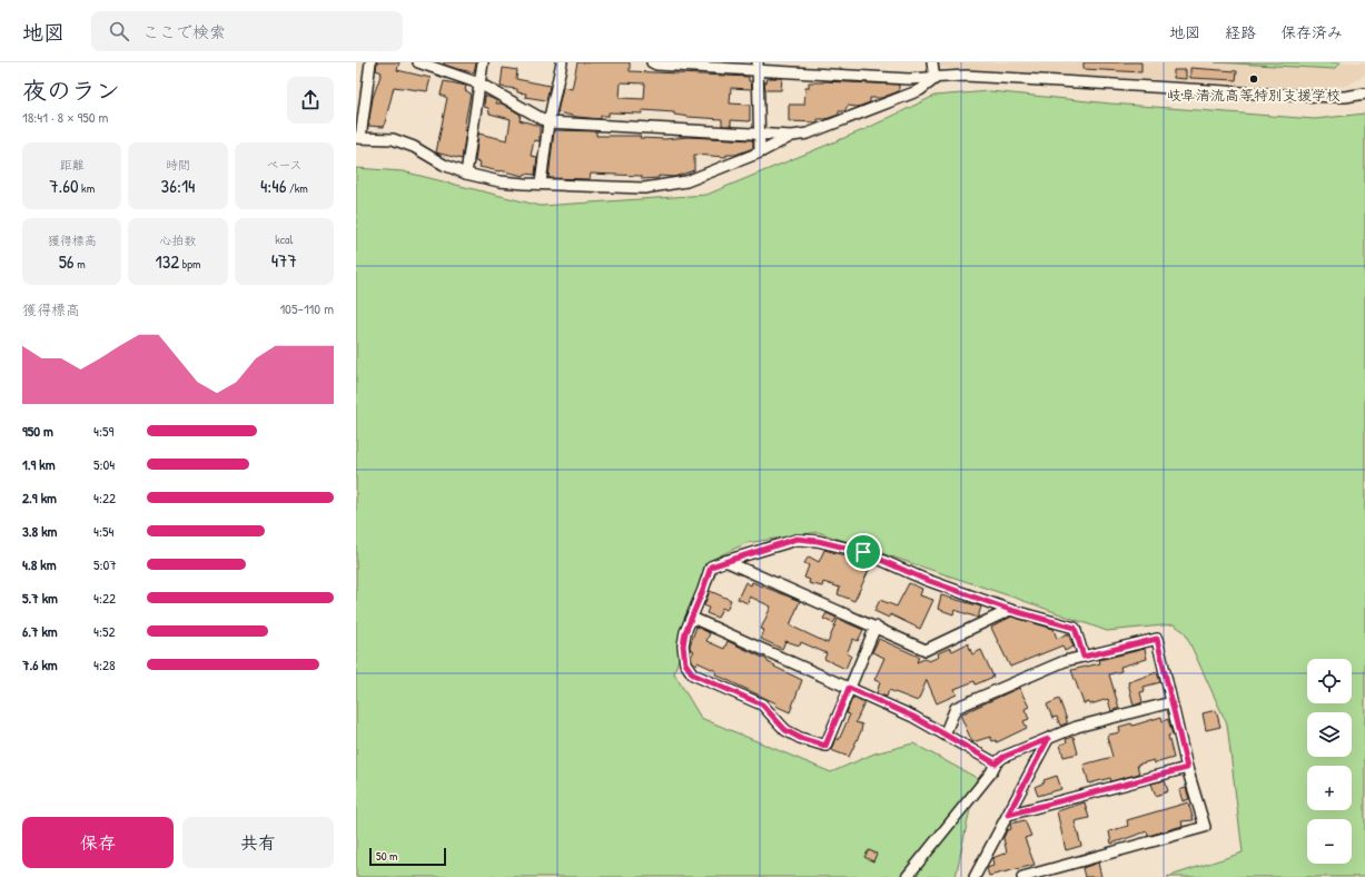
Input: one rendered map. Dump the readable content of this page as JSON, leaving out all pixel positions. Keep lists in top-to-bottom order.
{
  "places": ["岐阜清流高等特別支援学校"],
  "scale_bar": "50 m",
  "page": {
    "header": "地図",
    "search": "ここで検索",
    "nav": ["地図", "経路", "保存済み"],
    "heading": ["夜のラン", "18:41 · 8 × 950 m"],
    "stats": [
      ["距離", "7.60 km"],
      ["時間", "36:14"],
      ["ペース", "4:46 /km"],
      ["獲得標高", "56 m"],
      ["心拍数", "132 bpm"],
      ["kcal", "477"]
    ],
    "chart": ["獲得標高", "105–110 m"],
    "list": [
      {
        "name": "950 m",
        "note": "4:59"
      },
      {
        "name": "1.9 km",
        "note": "5:04"
      },
      {
        "name": "2.9 km",
        "note": "4:22"
      },
      {
        "name": "3.8 km",
        "note": "4:54"
      },
      {
        "name": "4.8 km",
        "note": "5:07"
      },
      {
        "name": "5.7 km",
        "note": "4:22"
      },
      {
        "name": "6.7 km",
        "note": "4:52"
      },
      {
        "name": "7.6 km",
        "note": "4:28"
      }
    ],
    "map_buttons": ["+", "−"],
    "buttons": ["保存", "共有"],
    "scale": "50 m"
  }
}
